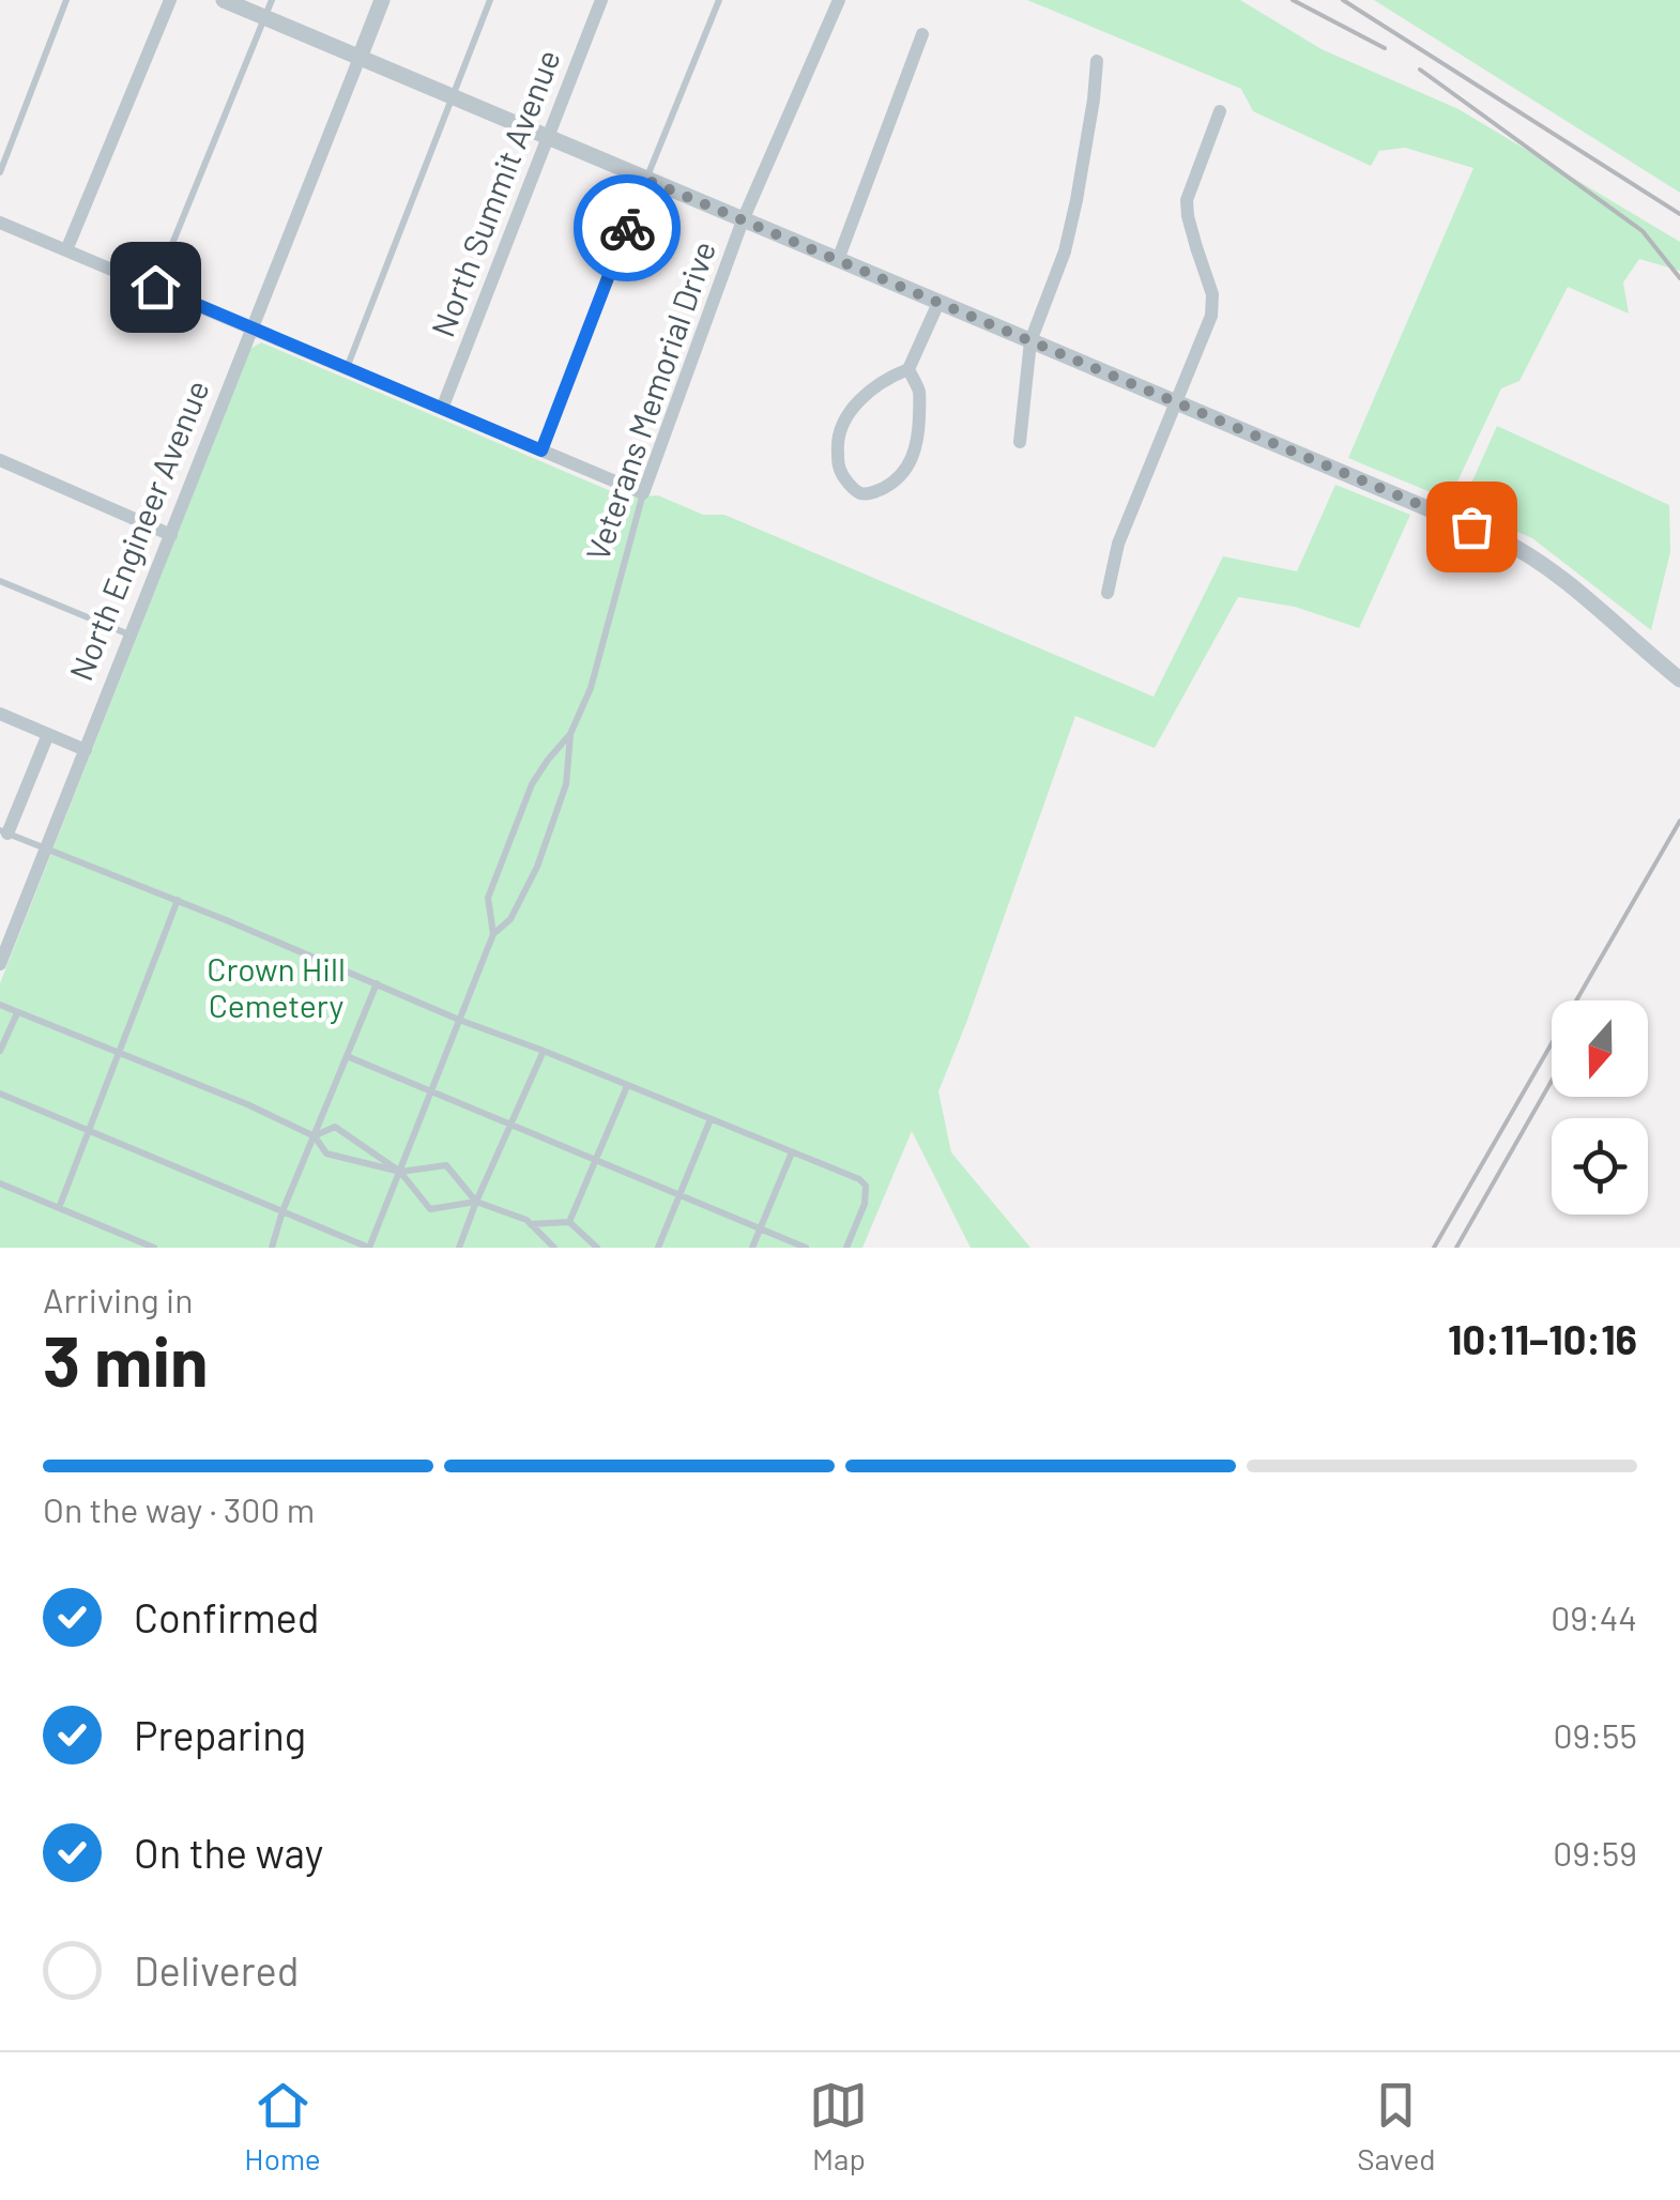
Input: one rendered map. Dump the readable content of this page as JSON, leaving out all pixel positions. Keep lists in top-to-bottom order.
{
  "streets": {
    "street": ["North Summit Avenue", "Veterans Memorial Drive", "North Engineer Avenue"]
  },
  "parks": ["Crown Hill Cemetery"],
  "north": "bottom",
  "page": {
    "heading": ["3 min", "Arriving in", "10:11–10:16"],
    "bar": "On the way · 300 m",
    "list": [
      ["Confirmed", "09:44"],
      ["Preparing", "09:55"],
      ["On the way", "09:59"],
      "Delivered"
    ],
    "tabs": ["Home", "Map", "Saved"]
  }
}
